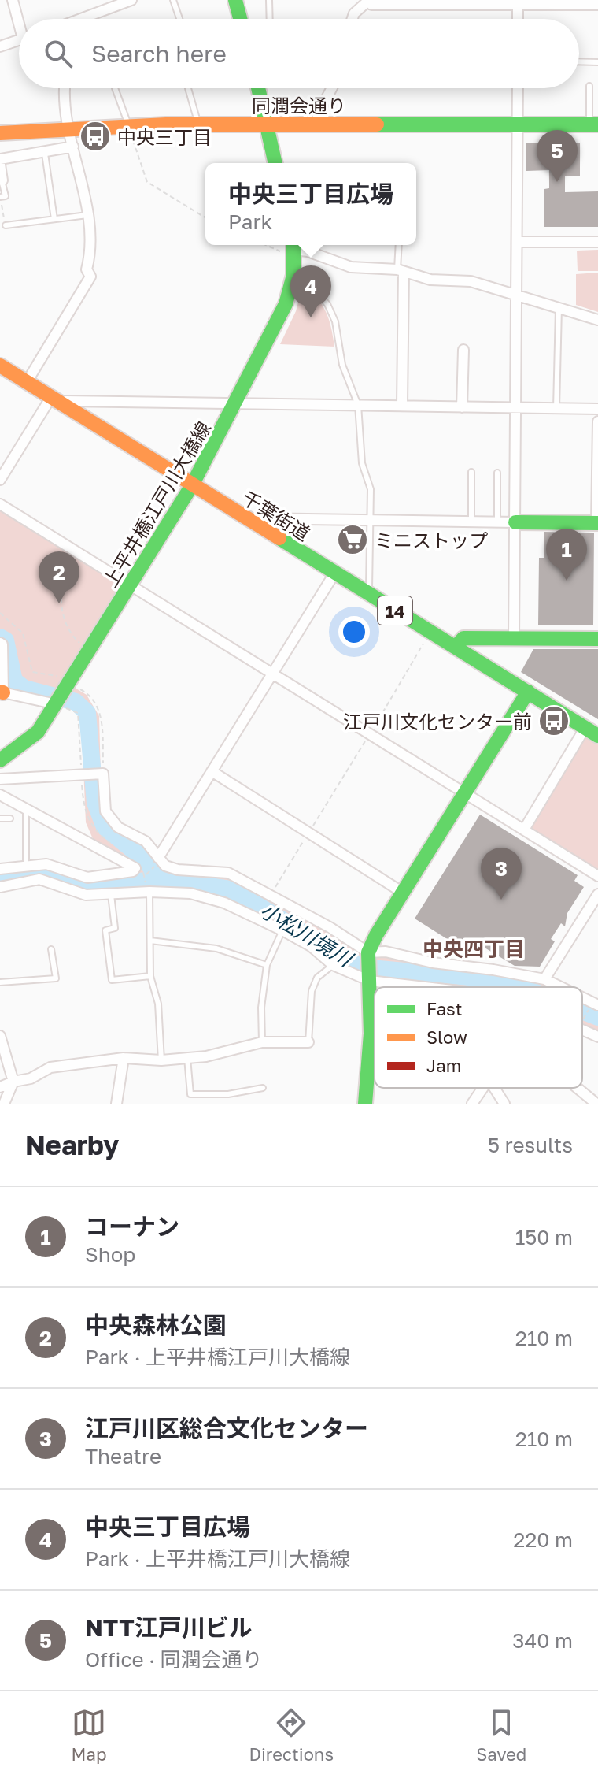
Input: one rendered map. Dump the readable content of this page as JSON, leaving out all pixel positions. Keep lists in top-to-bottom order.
{
  "streets": {
    "main road": [
      "同潤会通り",
      "上平井橋江戸川大橋線",
      "千葉街道",
      "14"
    ]
  },
  "crossings": [
    ["上平井橋江戸川大橋線", "千葉街道"]
  ],
  "districts": ["中央四丁目"],
  "water": ["小松川境川"],
  "places": {
    "bus stop": ["中央三丁目", "江戸川文化センター前"],
    "supermarket": ["ミニストップ"]
  },
  "legend": ["Fast", "Slow", "Jam"],
  "page": {
    "search": "Search here",
    "pins": [
      "5",
      "4",
      "1",
      "2",
      "3"
    ],
    "popup": ["中央三丁目広場", "Park"],
    "heading": ["Nearby", "5 results"],
    "list": [
      {
        "mark": "1",
        "name": "コーナン",
        "note": "Shop",
        "value": "150 m"
      },
      {
        "mark": "2",
        "name": "中央森林公園",
        "note": "Park · 上平井橋江戸川大橋線",
        "value": "210 m"
      },
      {
        "mark": "3",
        "name": "江戸川区総合文化センター",
        "note": "Theatre",
        "value": "210 m"
      },
      {
        "mark": "4",
        "name": "中央三丁目広場",
        "note": "Park · 上平井橋江戸川大橋線",
        "value": "220 m"
      },
      {
        "mark": "5",
        "name": "NTT江戸川ビル",
        "note": "Office · 同潤会通り",
        "value": "340 m"
      }
    ],
    "nav": ["Map", "Directions", "Saved"]
  }
}
